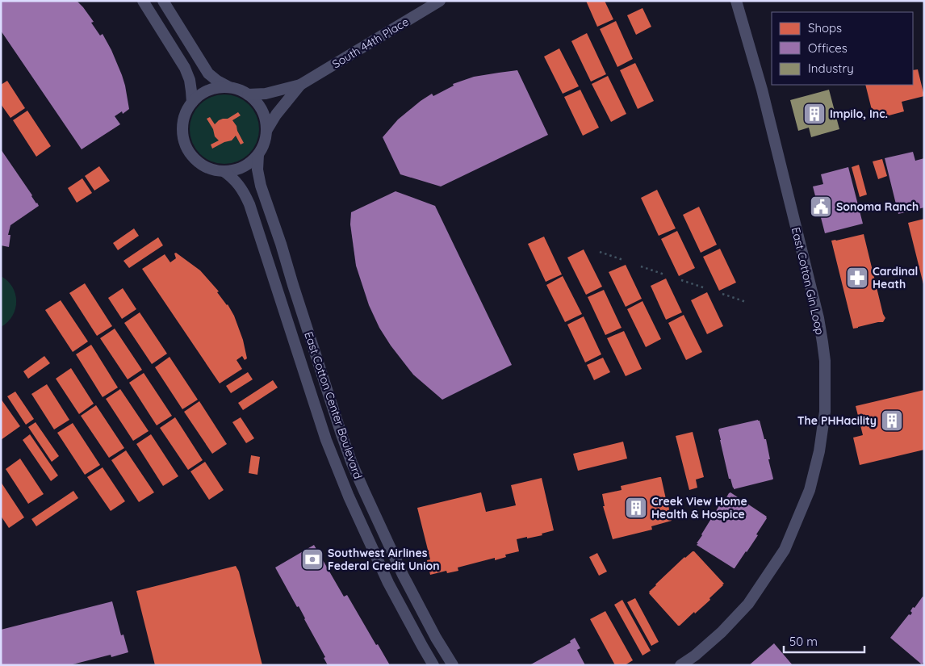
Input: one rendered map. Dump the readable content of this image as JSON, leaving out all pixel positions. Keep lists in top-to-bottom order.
{
  "streets": {
    "street": ["South 44th Place", "East Cotton Gin Loop", "East Cotton Center Boulevard"]
  },
  "crossings": [
    ["South 44th Place", "East Cotton Center Boulevard"]
  ],
  "places": {
    "building": ["Impilo, Inc.", "The PHHacility", "Creek View Home Health & Hospice"],
    "public building": ["Sonoma Ranch"],
    "pharmacy": ["Cardinal Heath"],
    "bank": ["Southwest Airlines Federal Credit Union"]
  },
  "legend": ["Shops", "Offices", "Industry"],
  "scale_bar": "50 m"
}
